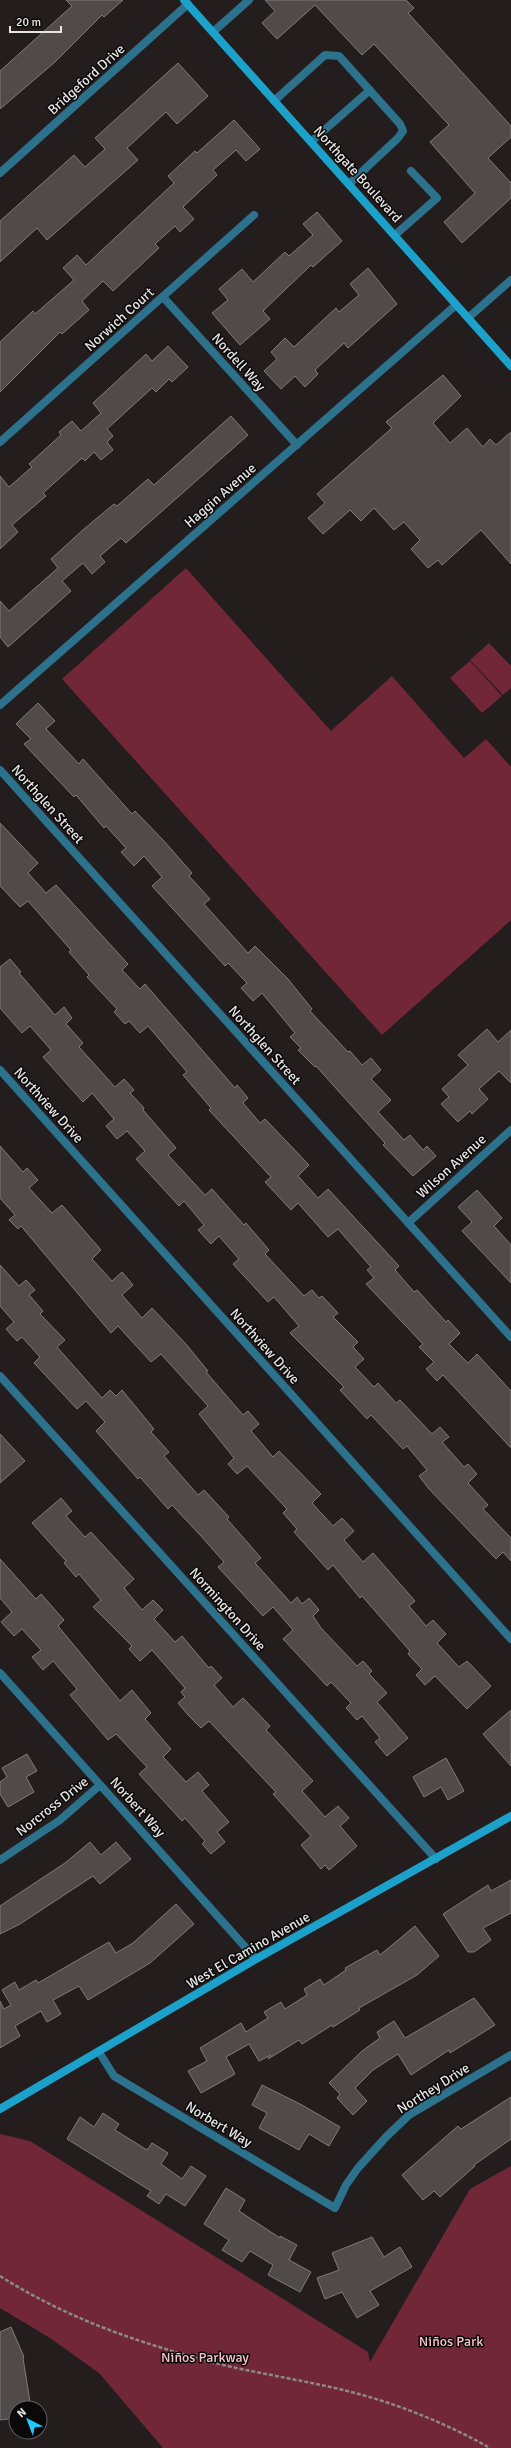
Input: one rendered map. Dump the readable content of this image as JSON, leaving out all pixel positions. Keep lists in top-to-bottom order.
{
  "streets": {
    "main road": ["Northgate Boulevard", "West El Camino Avenue"],
    "street": [
      "Bridgeford Drive",
      "Norwich Court",
      "Nordell Way",
      "Haggin Avenue",
      "Northglen Street",
      "Northview Drive",
      "Wilson Avenue",
      "Normington Drive",
      "Norcross Drive",
      "Norbert Way",
      "Northey Drive"
    ]
  },
  "crossings": [
    ["Bridgeford Drive", "Northgate Boulevard"],
    ["Northgate Boulevard", "Haggin Avenue"],
    ["Norwich Court", "Nordell Way"],
    ["Nordell Way", "Haggin Avenue"],
    ["Northglen Street", "Wilson Avenue"],
    ["Normington Drive", "West El Camino Avenue"],
    ["Norcross Drive", "Norbert Way"],
    ["Norbert Way", "West El Camino Avenue"],
    ["Norbert Way", "Northey Drive"]
  ],
  "parks": ["Niños Park", "Niños Parkway"],
  "scale_bar": "20 m",
  "north": "top left"
}
